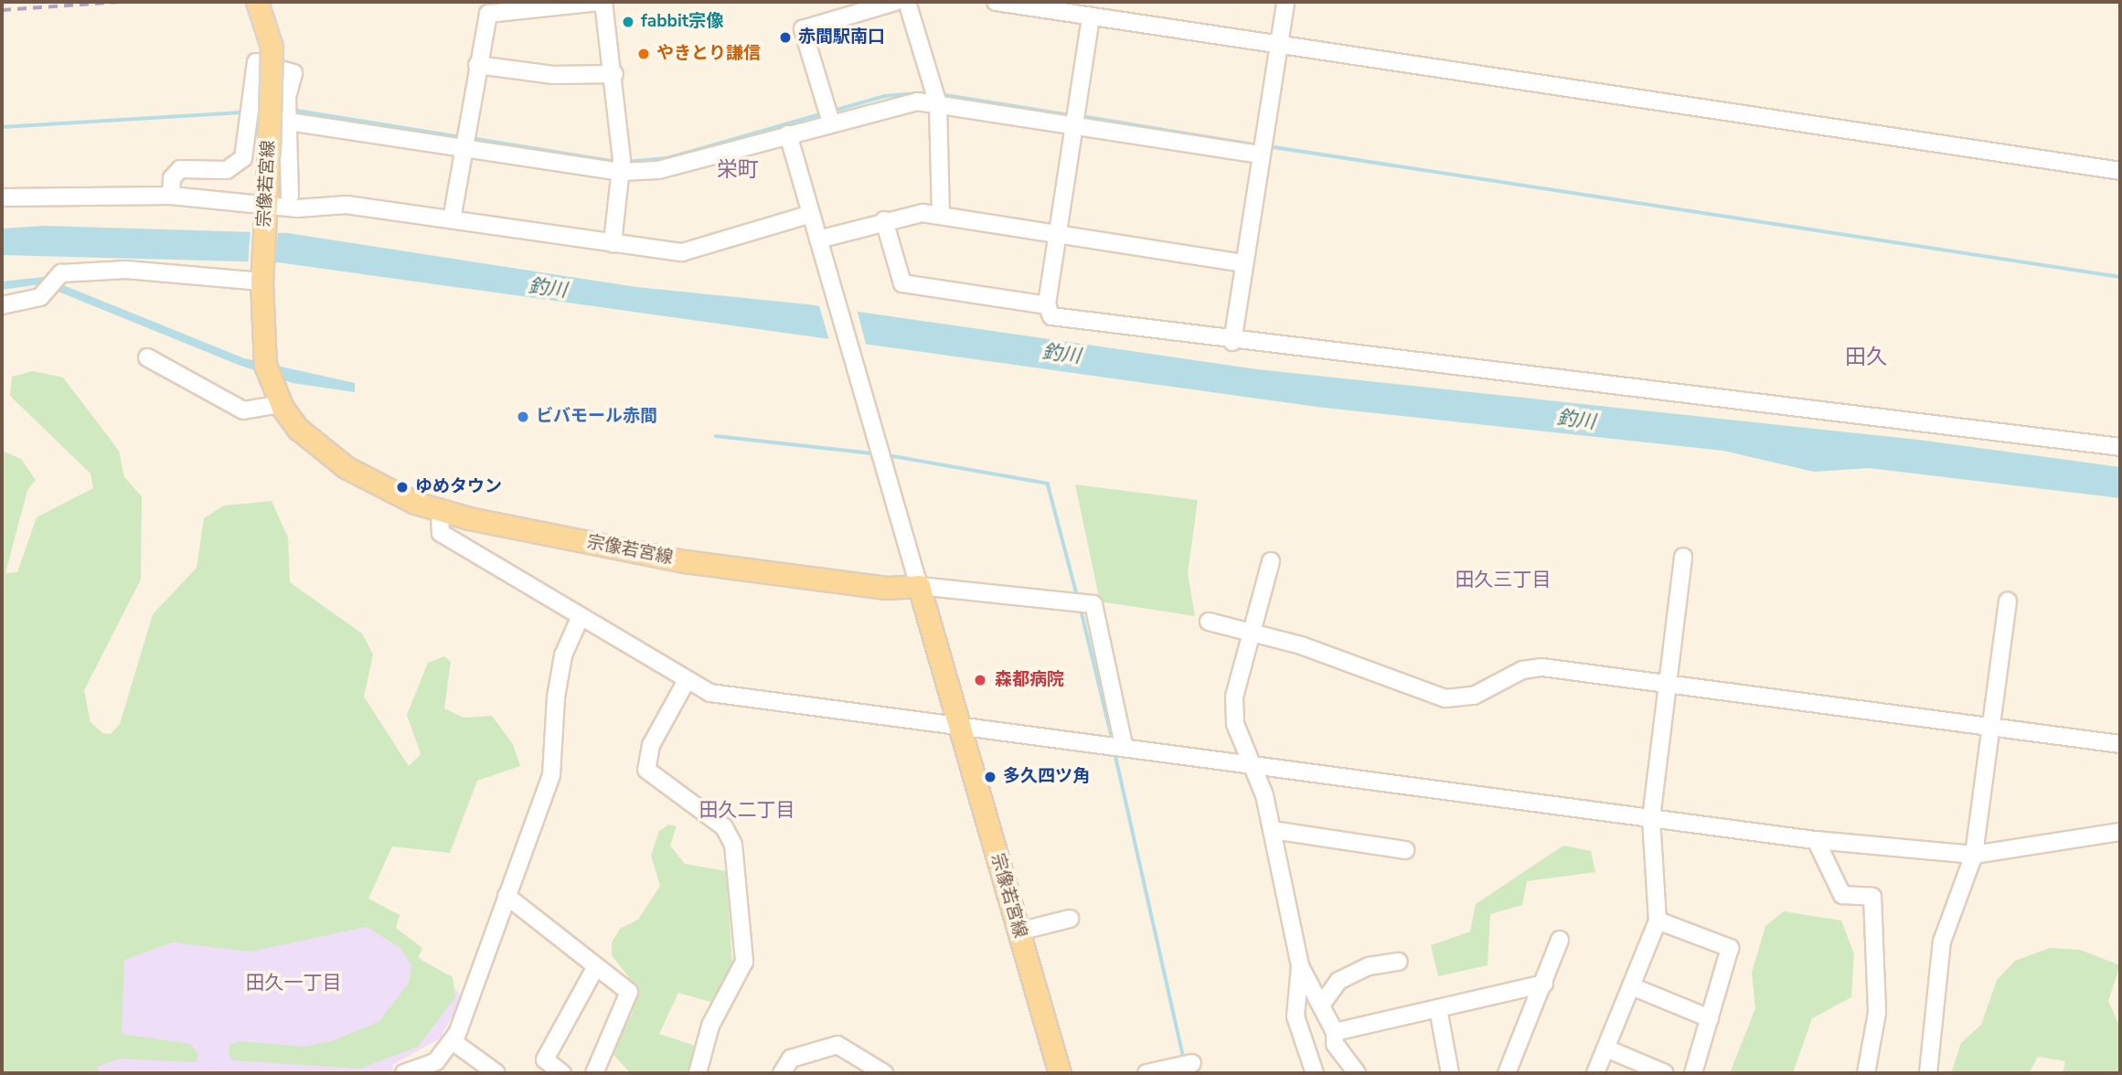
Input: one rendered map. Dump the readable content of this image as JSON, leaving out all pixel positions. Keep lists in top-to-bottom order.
{
  "streets": {
    "main road": ["宗像若宮線"]
  },
  "districts": [
    "栄町",
    "田久",
    "田久三丁目",
    "田久二丁目",
    "田久一丁目"
  ],
  "water": ["釣川"],
  "places": [
    "fabbit宗像",
    "赤間駅南口",
    "やきとり謙信",
    "ビバモール赤間",
    "ゆめタウン",
    "森都病院",
    "多久四ツ角"
  ]
}
